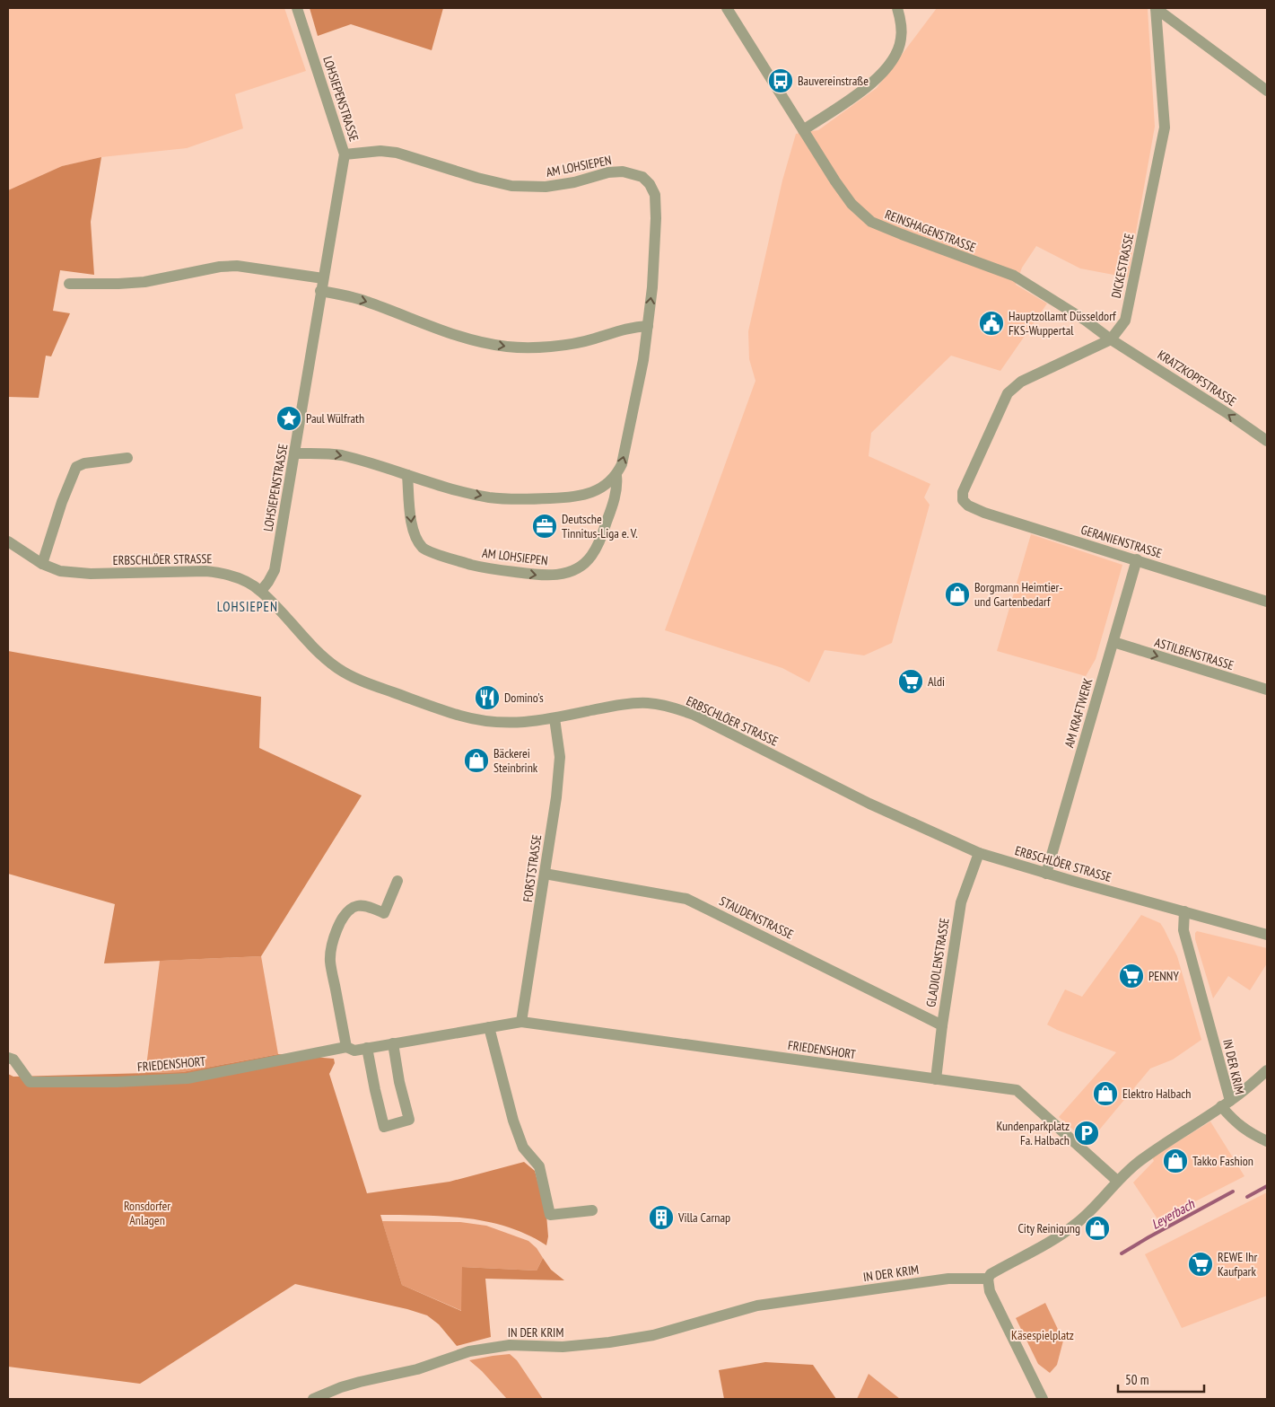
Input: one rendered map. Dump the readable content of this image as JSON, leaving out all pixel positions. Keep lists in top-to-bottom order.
{
  "streets": {
    "street": [
      "LOHSIEPENSTRASSE",
      "AM LOHSIEPEN",
      "REINSHAGENSTRASSE",
      "DICKESTRASSE",
      "KRATZKOPFSTRASSE",
      "GERANIENSTRASSE",
      "ERBSCHLÖER STRASSE",
      "ASTILBENSTRASSE",
      "AM KRAFTWERK",
      "FORSTSTRASSE",
      "STAUDENSTRASSE",
      "GLADIOLENSTRASSE",
      "FRIEDENSHORT",
      "IN DER KRIM"
    ]
  },
  "crossings": [
    ["LOHSIEPENSTRASSE", "AM LOHSIEPEN"],
    ["LOHSIEPENSTRASSE", "ERBSCHLÖER STRASSE"],
    ["REINSHAGENSTRASSE", "DICKESTRASSE"],
    ["REINSHAGENSTRASSE", "KRATZKOPFSTRASSE"],
    ["DICKESTRASSE", "KRATZKOPFSTRASSE"],
    ["DICKESTRASSE", "GERANIENSTRASSE"],
    ["GERANIENSTRASSE", "AM KRAFTWERK"],
    ["ERBSCHLÖER STRASSE", "AM KRAFTWERK"],
    ["ERBSCHLÖER STRASSE", "FORSTSTRASSE"],
    ["ERBSCHLÖER STRASSE", "GLADIOLENSTRASSE"],
    ["ERBSCHLÖER STRASSE", "IN DER KRIM"],
    ["ASTILBENSTRASSE", "AM KRAFTWERK"],
    ["FORSTSTRASSE", "STAUDENSTRASSE"],
    ["FORSTSTRASSE", "FRIEDENSHORT"],
    ["STAUDENSTRASSE", "GLADIOLENSTRASSE"],
    ["GLADIOLENSTRASSE", "FRIEDENSHORT"],
    ["FRIEDENSHORT", "IN DER KRIM"]
  ],
  "one_way": ["KRATZKOPFSTRASSE", "ASTILBENSTRASSE"],
  "districts": ["LOHSIEPEN"],
  "water": ["Leyerbach"],
  "parks": ["Ronsdorfer Anlagen", "Käsespielplatz"],
  "places": {
    "bus stop": ["Bauvereinstraße"],
    "public building": ["Hauptzollamt Düsseldorf FKS-Wuppertal"],
    "place": ["Paul Wülfrath"],
    "office": ["Deutsche Tinnitus-Liga e. V."],
    "shop": [
      "Borgmann Heimtier- und Gartenbedarf",
      "Bäckerei Steinbrink",
      "Elektro Halbach",
      "Takko Fashion",
      "City Reinigung"
    ],
    "supermarket": ["Aldi", "PENNY", "REWE Ihr Kaufpark"],
    "restaurant": ["Domino's"],
    "parking": ["Kundenparkplatz Fa. Halbach"],
    "building": ["Villa Carnap"]
  },
  "scale_bar": "50 m"
}
